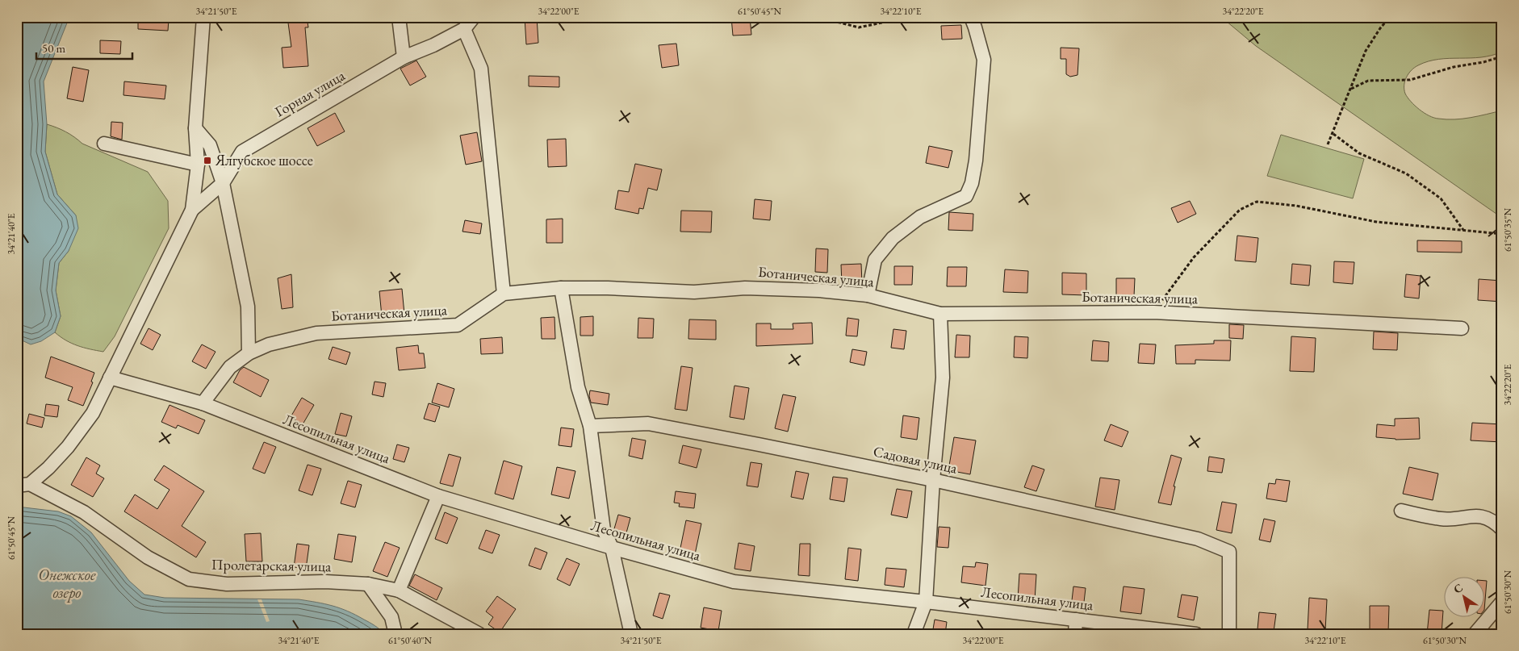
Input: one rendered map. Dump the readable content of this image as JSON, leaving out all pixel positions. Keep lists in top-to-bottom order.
{
  "streets": {
    "street": [
      "Горная улица",
      "Ботаническая улица",
      "Лесопильная улица",
      "Садовая улица",
      "Пролетарская улица"
    ]
  },
  "crossings": [
    ["Ботаническая улица", "Лесопильная улица"]
  ],
  "water": ["Онежское озеро"],
  "places": {
    "transit": ["Ялгубское шоссе"]
  },
  "scale_bar": "50 m",
  "north": "top left",
  "coordinates": [
    "34°21'50\"E",
    "34°22'00\"E",
    "61°50'45\"N",
    "34°22'10\"E",
    "34°22'20\"E",
    "61°50'35\"N",
    "34°21'40\"E",
    "61°50'30\"N",
    "61°50'40\"N"
  ]
}
